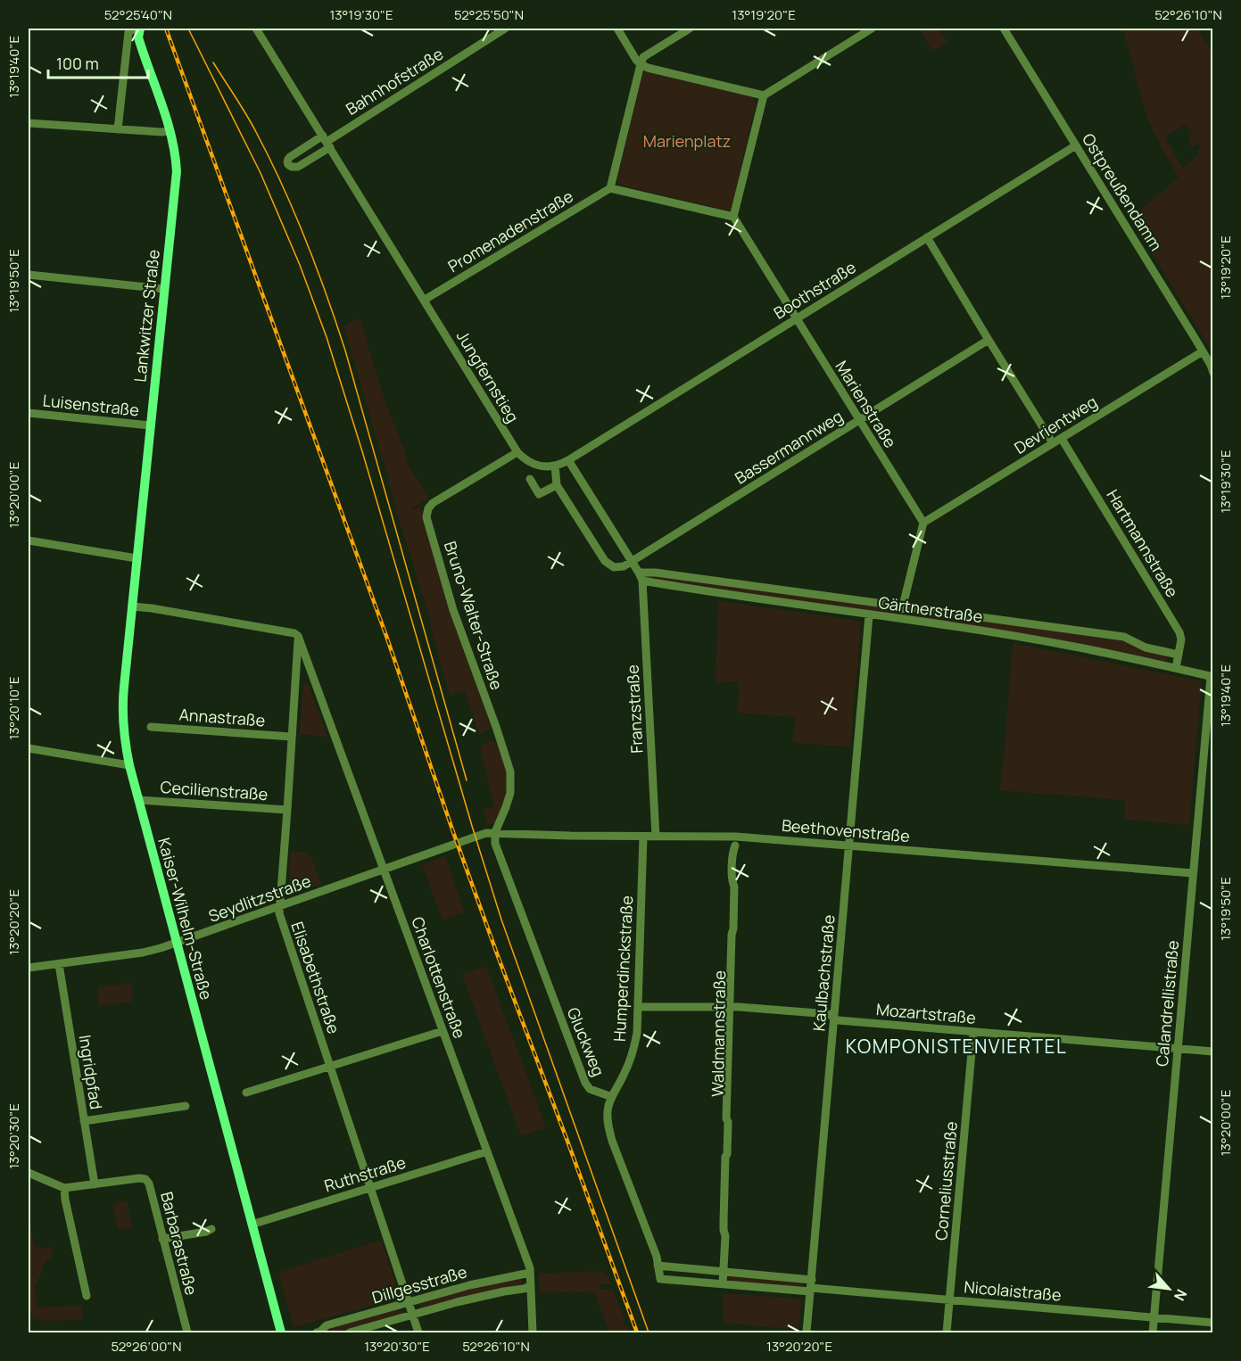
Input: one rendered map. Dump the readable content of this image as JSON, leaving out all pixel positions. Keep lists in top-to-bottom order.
{
  "streets": {
    "main road": ["Lankwitzer Straße", "Kaiser-Wilhelm-Straße"],
    "street": [
      "Bahnhofstraße",
      "Ostpreußendamm",
      "Promenadenstraße",
      "Boothstraße",
      "Jungfernstieg",
      "Marienstraße",
      "Luisenstraße",
      "Devrientweg",
      "Bassermannweg",
      "Hartmannstraße",
      "Gärtnerstraße",
      "Bruno-Walter-Straße",
      "Franzstraße",
      "Annastraße",
      "Cecilienstraße",
      "Beethovenstraße",
      "Seydlitzstraße",
      "Humperdinckstraße",
      "Kaulbachstraße",
      "Elisabethstraße",
      "Charlottenstraße",
      "Calandrellistraße",
      "Mozartstraße",
      "Waldmannstraße",
      "Gluckweg",
      "Ingridpfad",
      "Ruthstraße",
      "Corneliusstraße",
      "Barbarastraße",
      "Dillgesstraße",
      "Nicolaistraße"
    ]
  },
  "crossings": [
    ["Bahnhofstraße", "Jungfernstieg"],
    ["Ostpreußendamm", "Boothstraße"],
    ["Ostpreußendamm", "Devrientweg"],
    ["Promenadenstraße", "Jungfernstieg"],
    ["Boothstraße", "Marienstraße"],
    ["Lankwitzer Straße", "Luisenstraße"],
    ["Lankwitzer Straße", "Kaiser-Wilhelm-Straße"],
    ["Jungfernstieg", "Bruno-Walter-Straße"],
    ["Marienstraße", "Devrientweg"],
    ["Marienstraße", "Bassermannweg"],
    ["Devrientweg", "Hartmannstraße"],
    ["Hartmannstraße", "Gärtnerstraße"],
    ["Gärtnerstraße", "Franzstraße"],
    ["Gärtnerstraße", "Kaulbachstraße"],
    ["Gärtnerstraße", "Calandrellistraße"],
    ["Bruno-Walter-Straße", "Beethovenstraße"],
    ["Bruno-Walter-Straße", "Seydlitzstraße"],
    ["Bruno-Walter-Straße", "Gluckweg"],
    ["Franzstraße", "Beethovenstraße"],
    ["Annastraße", "Elisabethstraße"],
    ["Cecilienstraße", "Kaiser-Wilhelm-Straße"],
    ["Cecilienstraße", "Elisabethstraße"],
    ["Beethovenstraße", "Seydlitzstraße"],
    ["Beethovenstraße", "Humperdinckstraße"],
    ["Beethovenstraße", "Kaulbachstraße"],
    ["Beethovenstraße", "Calandrellistraße"],
    ["Beethovenstraße", "Waldmannstraße"],
    ["Beethovenstraße", "Gluckweg"],
    ["Seydlitzstraße", "Kaiser-Wilhelm-Straße"],
    ["Seydlitzstraße", "Elisabethstraße"],
    ["Seydlitzstraße", "Charlottenstraße"],
    ["Seydlitzstraße", "Gluckweg"],
    ["Seydlitzstraße", "Ingridpfad"],
    ["Kaiser-Wilhelm-Straße", "Ruthstraße"],
    ["Humperdinckstraße", "Mozartstraße"],
    ["Humperdinckstraße", "Gluckweg"],
    ["Kaulbachstraße", "Mozartstraße"],
    ["Kaulbachstraße", "Nicolaistraße"],
    ["Elisabethstraße", "Charlottenstraße"],
    ["Elisabethstraße", "Ruthstraße"],
    ["Elisabethstraße", "Dillgesstraße"],
    ["Charlottenstraße", "Ruthstraße"],
    ["Charlottenstraße", "Dillgesstraße"],
    ["Calandrellistraße", "Mozartstraße"],
    ["Calandrellistraße", "Nicolaistraße"],
    ["Mozartstraße", "Waldmannstraße"],
    ["Mozartstraße", "Corneliusstraße"],
    ["Waldmannstraße", "Nicolaistraße"],
    ["Ingridpfad", "Barbarastraße"],
    ["Corneliusstraße", "Nicolaistraße"]
  ],
  "districts": ["KOMPONISTENVIERTEL"],
  "parks": ["Marienplatz"],
  "scale_bar": "100 m",
  "north": "bottom right",
  "coordinates": [
    "52°25'40\"N",
    "13°19'30\"E",
    "52°25'50\"N",
    "13°19'20\"E",
    "52°26'10\"N",
    "13°19'40\"E",
    "13°19'50\"E",
    "13°20'00\"E",
    "13°20'10\"E",
    "13°20'20\"E",
    "13°20'30\"E",
    "52°26'00\"N"
  ]
}
